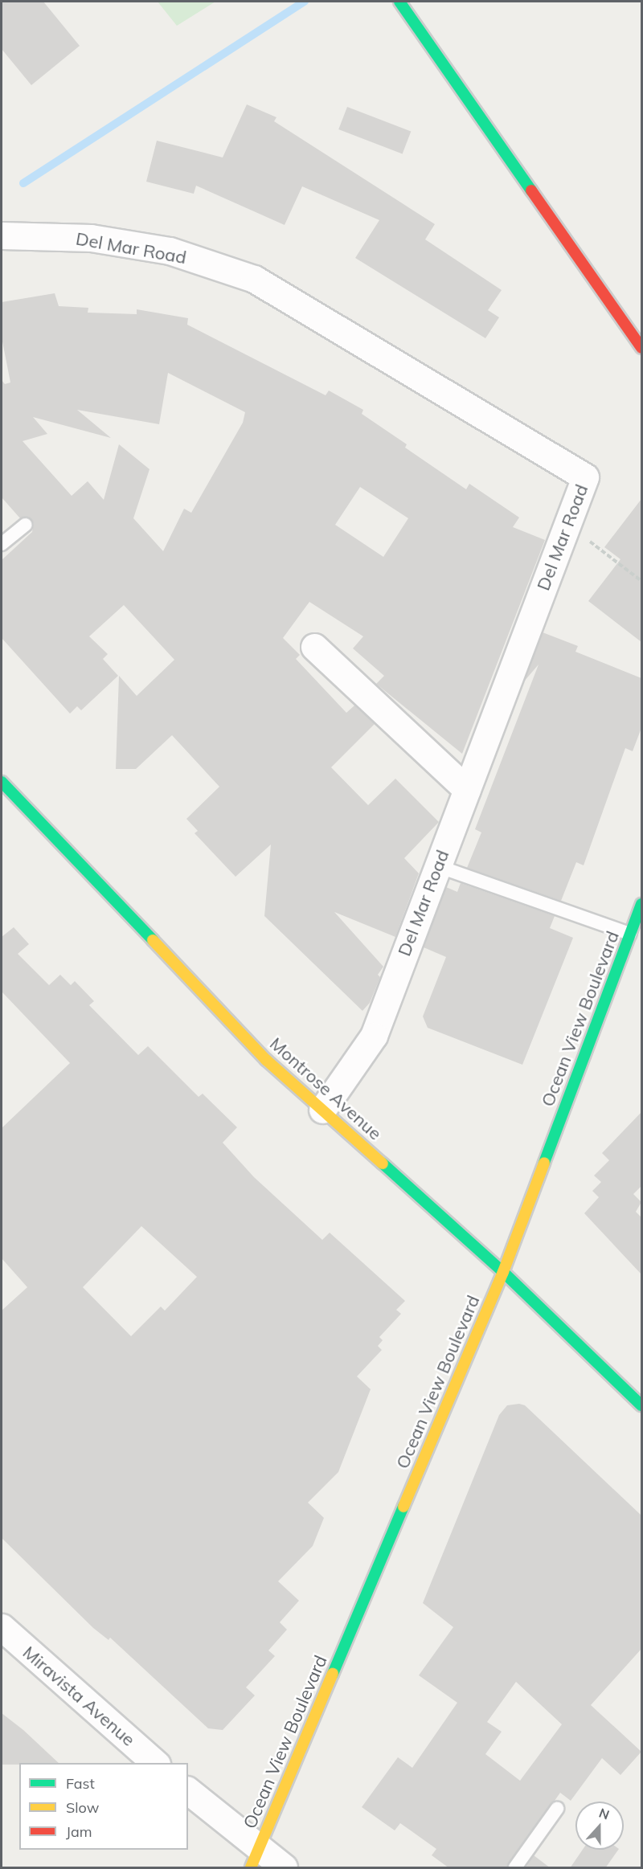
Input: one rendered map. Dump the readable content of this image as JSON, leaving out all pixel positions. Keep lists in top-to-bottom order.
{
  "streets": {
    "main road": ["Ocean View Boulevard", "Montrose Avenue"],
    "street": ["Del Mar Road", "Miravista Avenue"]
  },
  "crossings": [
    ["Del Mar Road", "Montrose Avenue"],
    ["Ocean View Boulevard", "Montrose Avenue"]
  ],
  "legend": ["Fast", "Slow", "Jam"],
  "north": "top"
}
